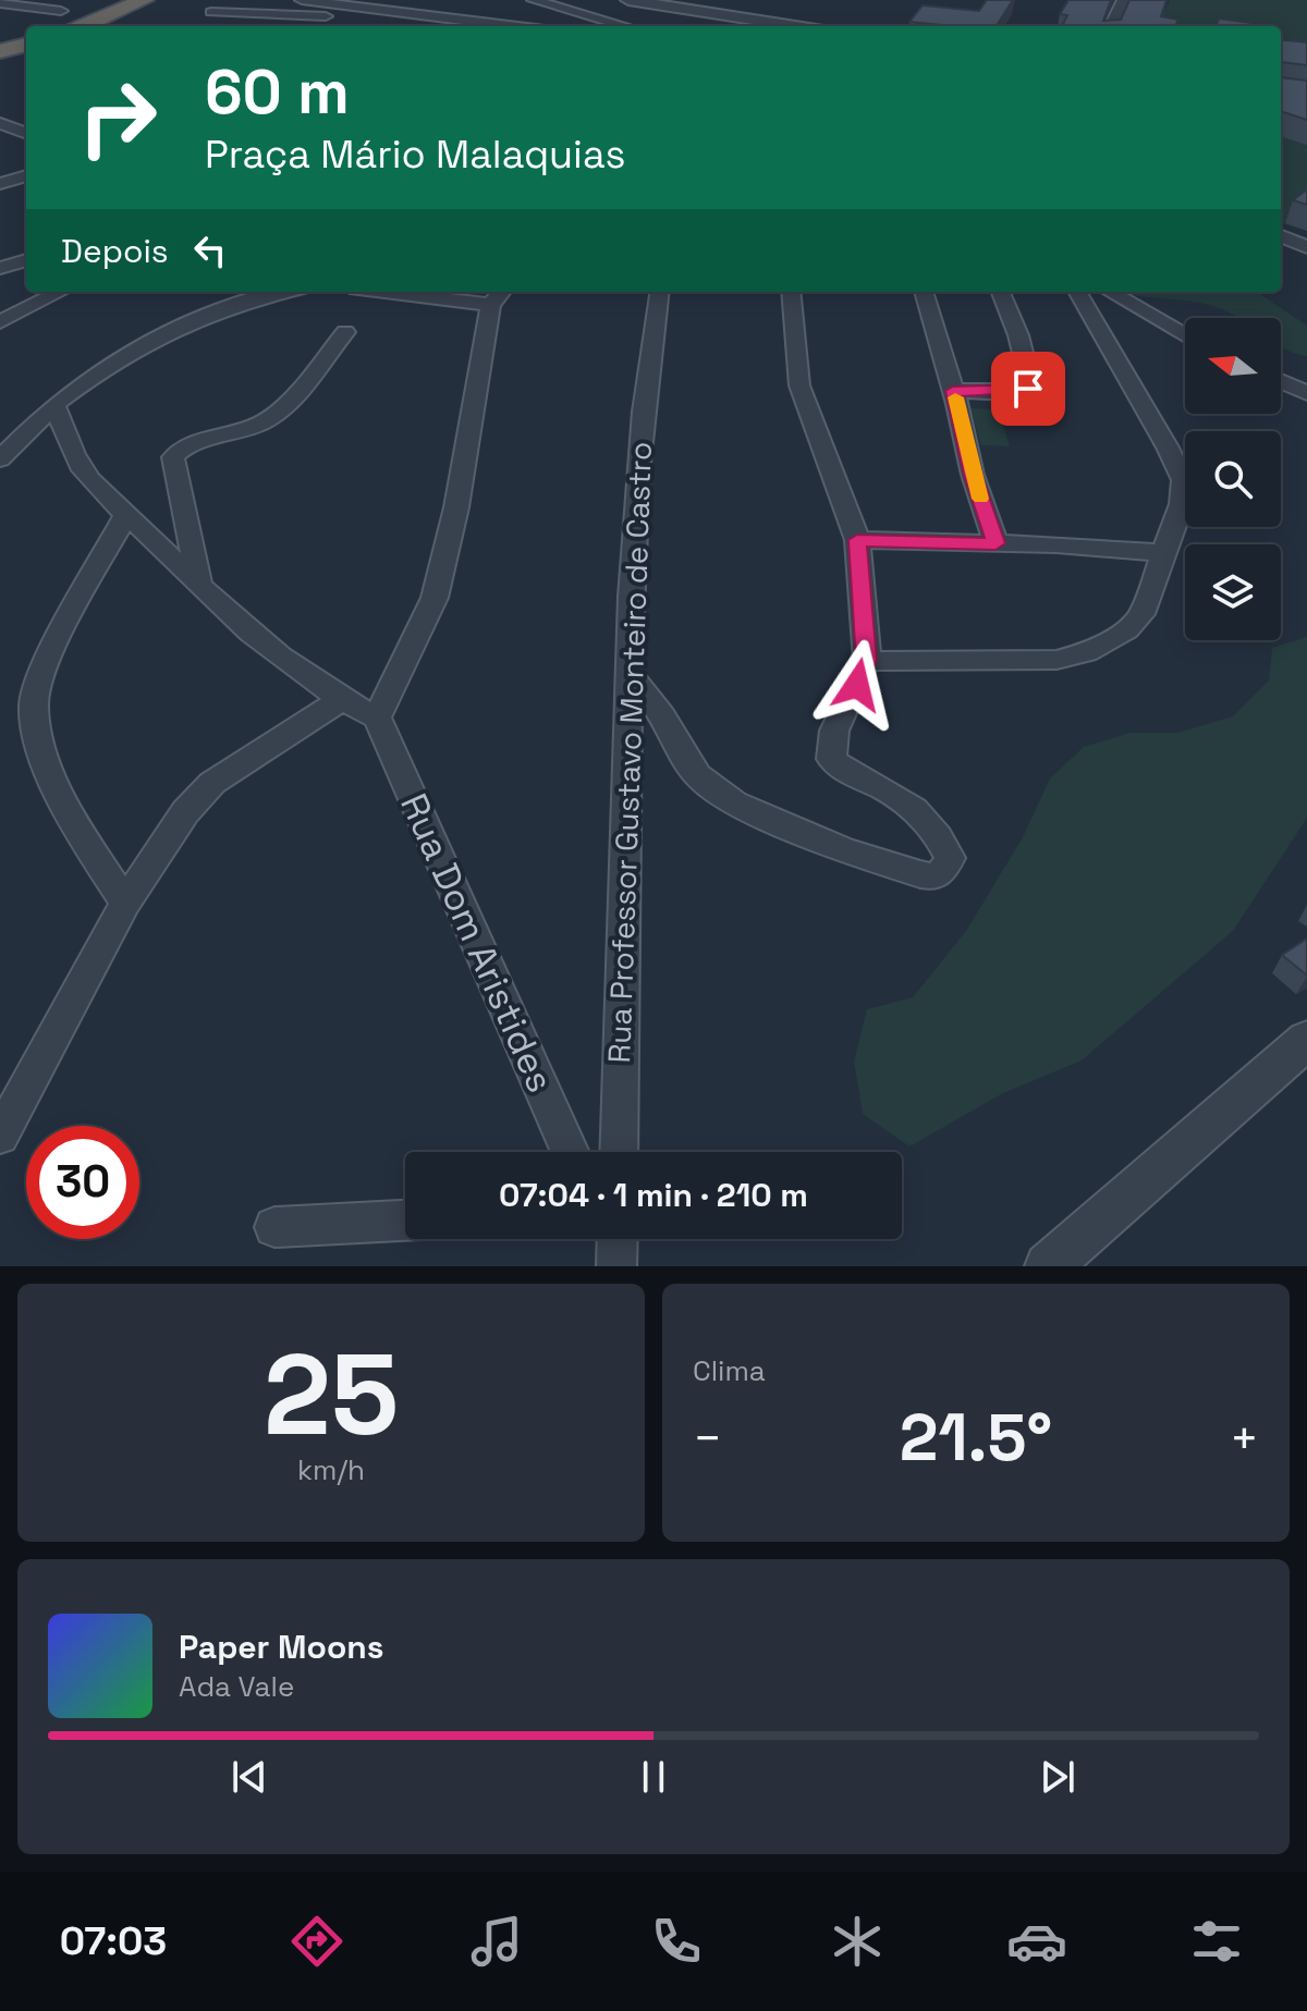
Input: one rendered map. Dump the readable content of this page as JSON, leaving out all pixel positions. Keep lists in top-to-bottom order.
{
  "streets": {
    "street": ["Rua Professor Gustavo Monteiro de Castro", "Rua Dom Aristides"]
  },
  "north": "left",
  "page": {
    "turn": ["60 m", "Praça Mário Malaquias"],
    "then": "Depois",
    "limit": "30",
    "trip": "07:04 · 1 min · 210 m",
    "tile": [
      ["25", "km/h"],
      "Clima"
    ],
    "heat": ["−", "21.5°", "+"],
    "song": ["Paper Moons", "Ada Vale"],
    "tabs": "07:03"
  }
}
